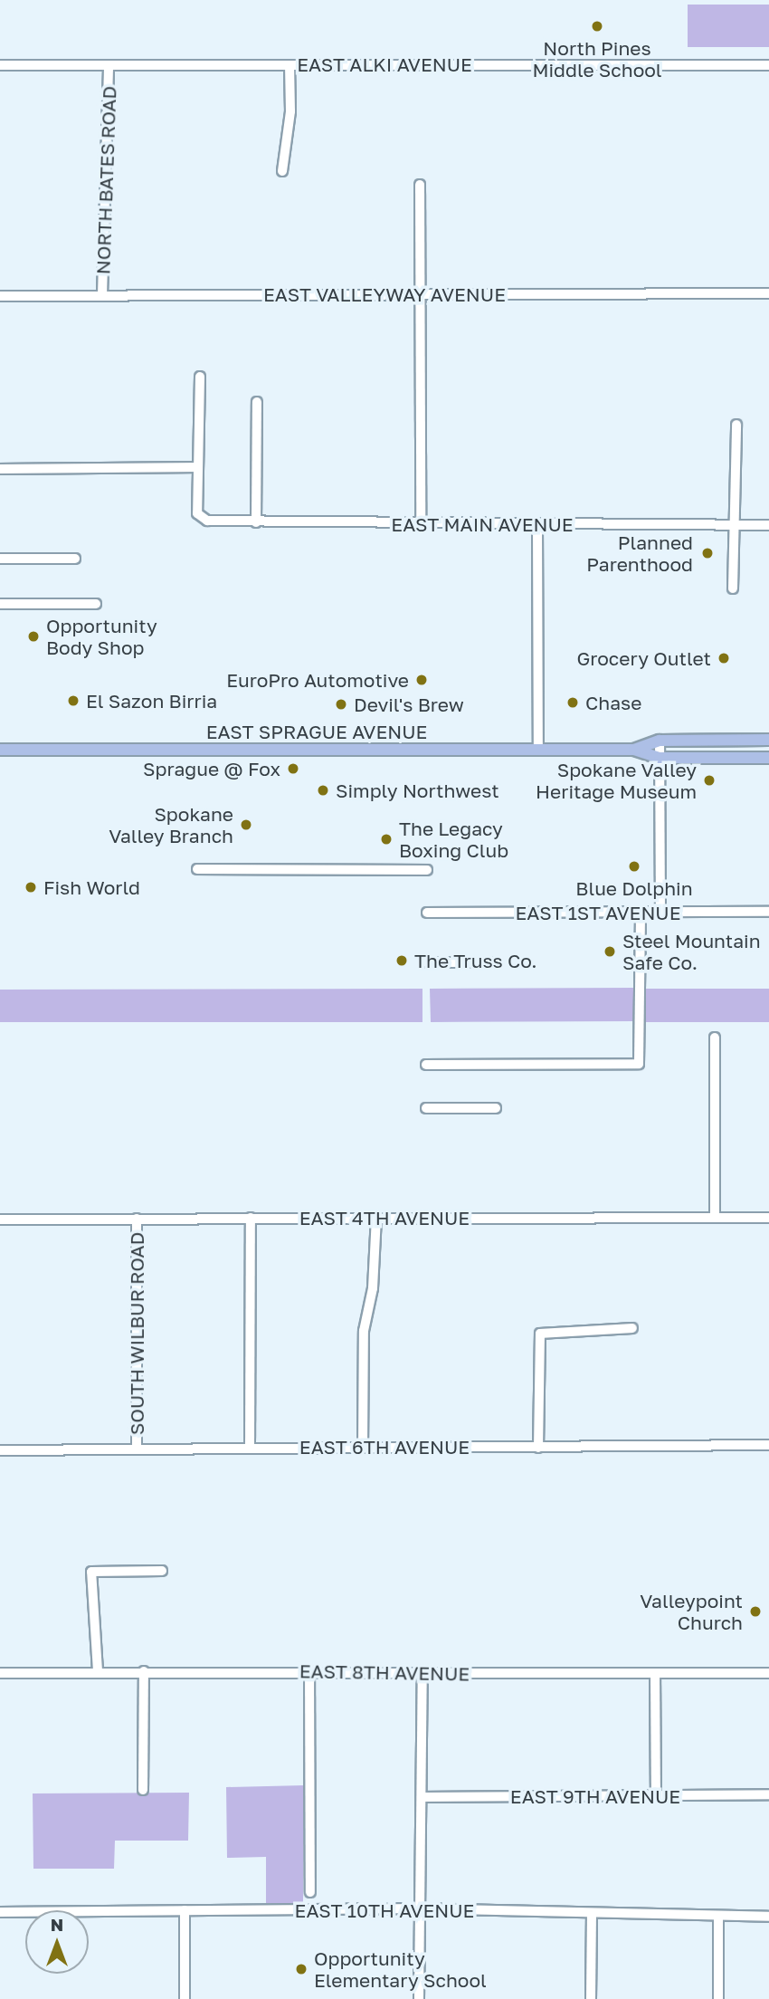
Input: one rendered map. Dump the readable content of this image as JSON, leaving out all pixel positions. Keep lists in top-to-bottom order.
{
  "streets": {
    "main road": ["EAST SPRAGUE AVENUE"],
    "street": [
      "EAST ALKI AVENUE",
      "NORTH BATES ROAD",
      "EAST VALLEYWAY AVENUE",
      "EAST MAIN AVENUE",
      "EAST 1ST AVENUE",
      "EAST 4TH AVENUE",
      "SOUTH WILBUR ROAD",
      "EAST 6TH AVENUE",
      "EAST 8TH AVENUE",
      "EAST 9TH AVENUE",
      "EAST 10TH AVENUE"
    ]
  },
  "crossings": [
    ["EAST ALKI AVENUE", "NORTH BATES ROAD"],
    ["NORTH BATES ROAD", "EAST VALLEYWAY AVENUE"],
    ["EAST 4TH AVENUE", "SOUTH WILBUR ROAD"],
    ["SOUTH WILBUR ROAD", "EAST 6TH AVENUE"]
  ],
  "places": [
    "North Pines Middle School",
    "Planned Parenthood",
    "Opportunity Body Shop",
    "Grocery Outlet",
    "EuroPro Automotive",
    "El Sazon Birria",
    "Chase",
    "Devil's Brew",
    "Sprague @ Fox",
    "Spokane Valley Heritage Museum",
    "Simply Northwest",
    "Spokane Valley Branch",
    "The Legacy Boxing Club",
    "Blue Dolphin",
    "Fish World",
    "Steel Mountain Safe Co.",
    "The Truss Co.",
    "Valleypoint Church",
    "Opportunity Elementary School"
  ],
  "north": "top"
}
